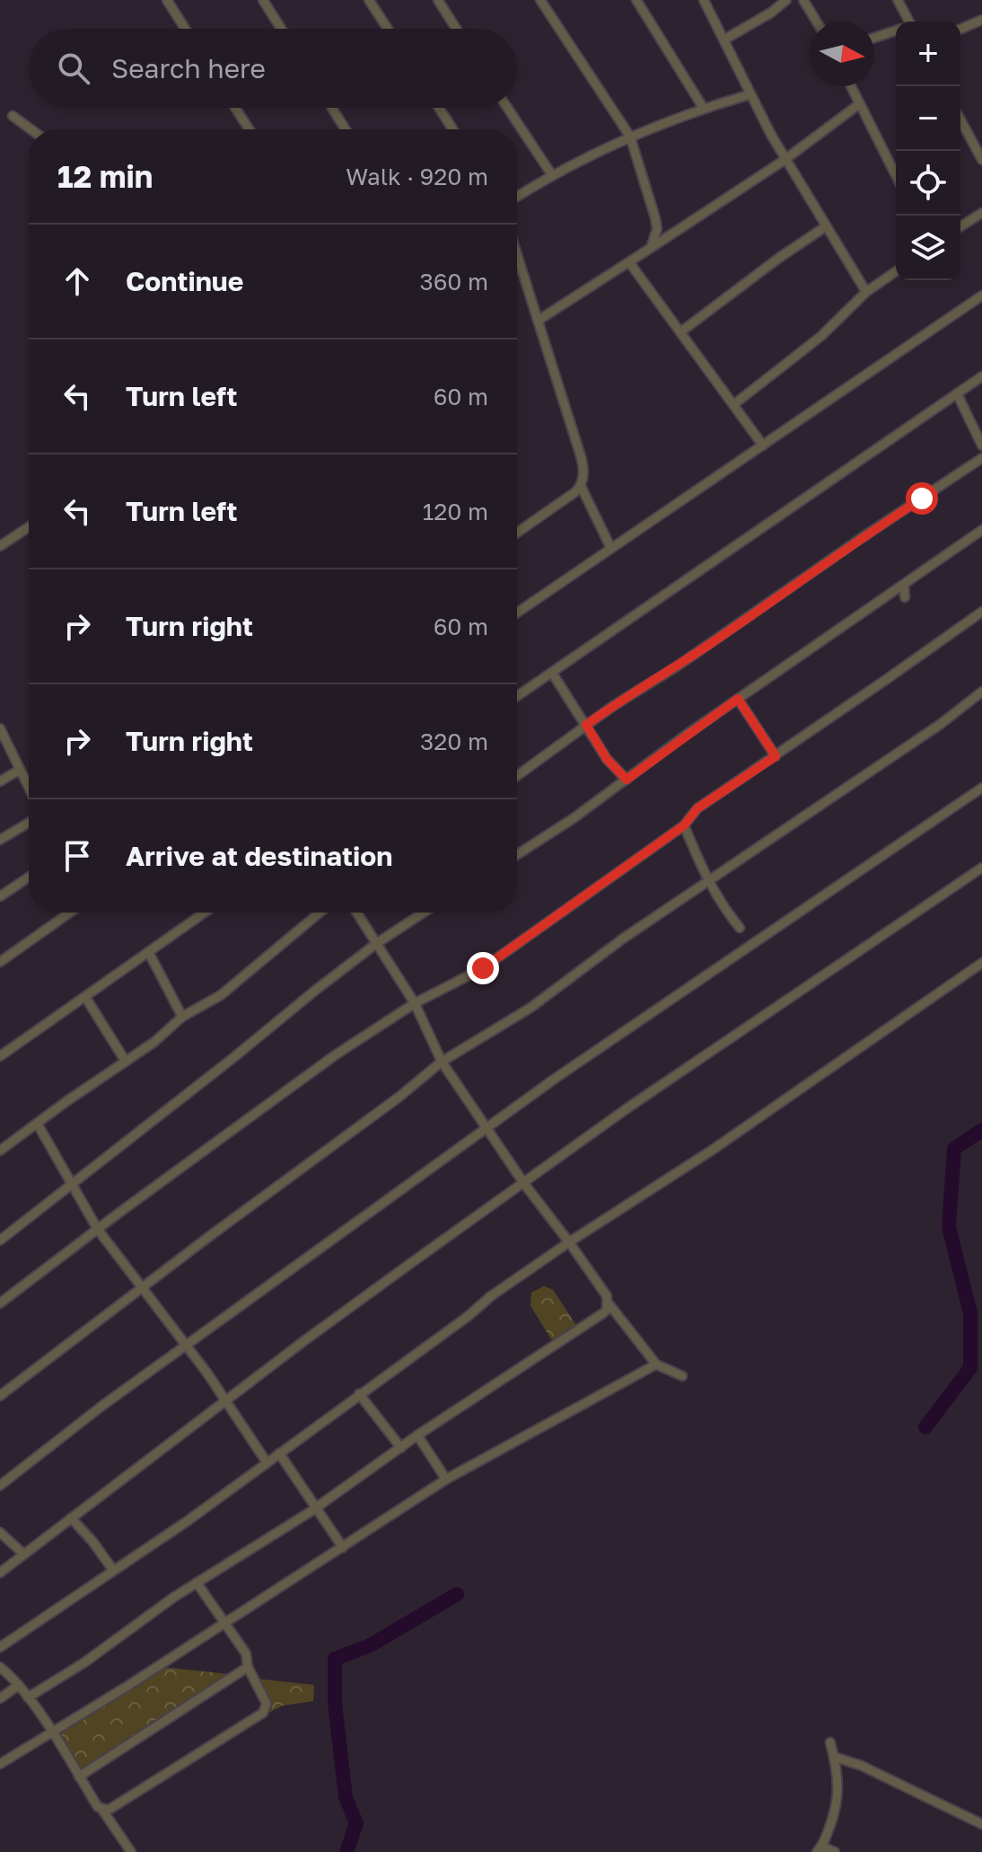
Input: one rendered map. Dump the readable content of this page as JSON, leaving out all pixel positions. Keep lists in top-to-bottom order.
{
  "north": "right",
  "page": {
    "map_buttons": ["+", "−"],
    "search": "Search here",
    "heading": ["12 min", "Walk · 920 m"],
    "list": [
      ["Continue", "360 m"],
      ["Turn left", "60 m"],
      ["Turn left", "120 m"],
      ["Turn right", "60 m"],
      ["Turn right", "320 m"],
      "Arrive at destination"
    ]
  }
}
